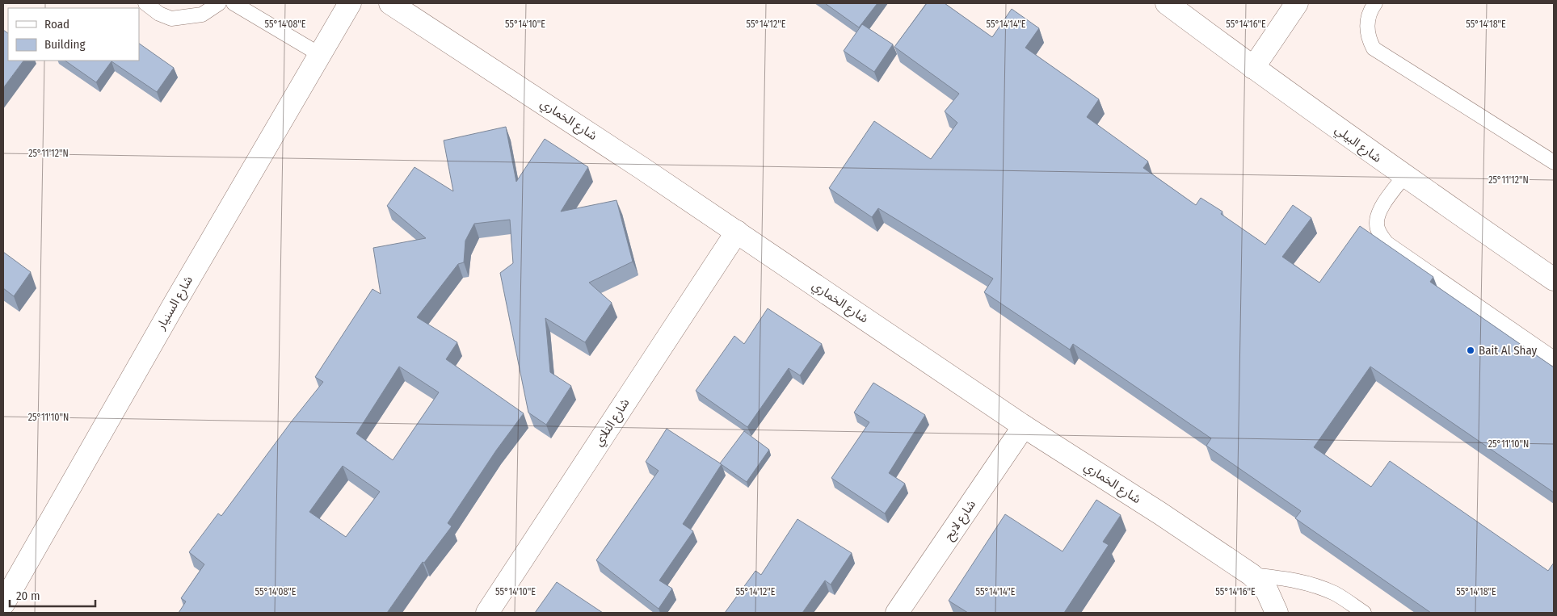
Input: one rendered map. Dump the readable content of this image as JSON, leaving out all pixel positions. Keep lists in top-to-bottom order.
{
  "streets": {
    "street": [
      "شارع الخماري",
      "شارع البيلي",
      "شارع السنيار",
      "شارع التلاي",
      "شارع لايح"
    ]
  },
  "crossings": [
    ["شارع الخماري", "شارع التلاي"],
    ["شارع الخماري", "شارع لايح"]
  ],
  "places": ["Bait Al Shay"],
  "legend": ["Road", "Building"],
  "scale_bar": "20 m",
  "coordinates": [
    "55°14'08\"E",
    "55°14'10\"E",
    "55°14'12\"E",
    "55°14'14\"E",
    "55°14'16\"E",
    "55°14'18\"E",
    "25°11'12\"N",
    "25°11'10\"N"
  ]
}
